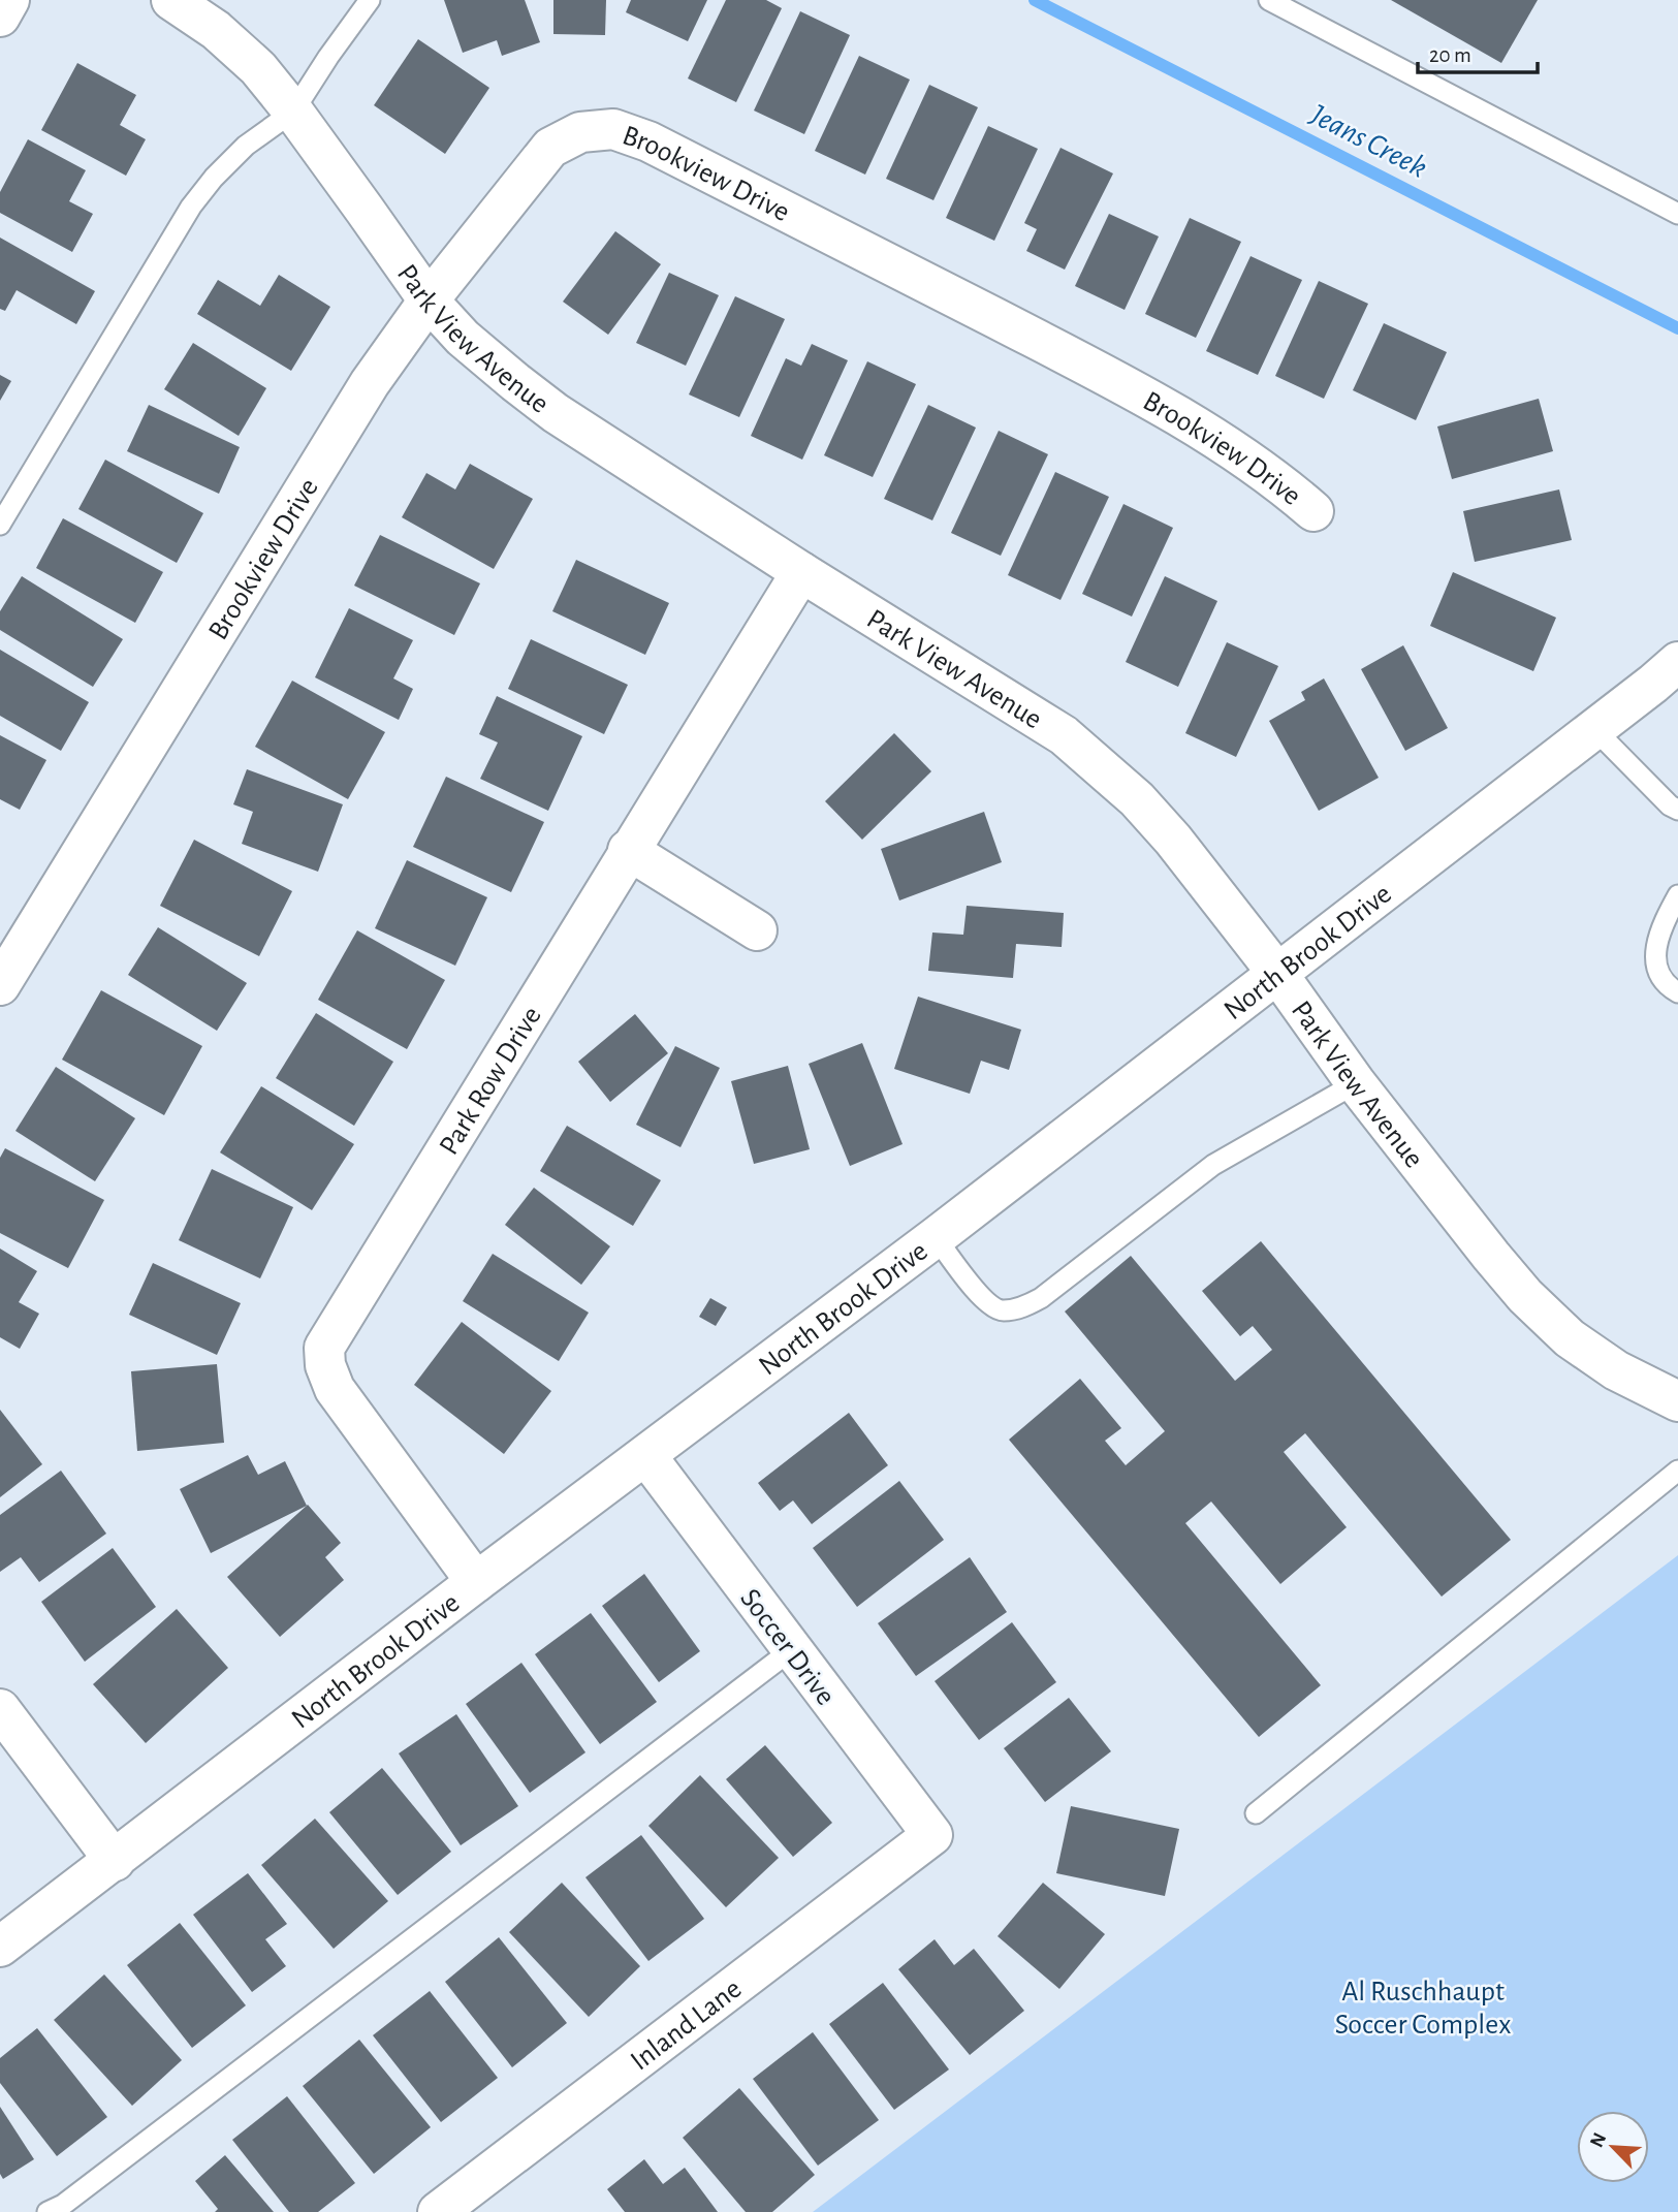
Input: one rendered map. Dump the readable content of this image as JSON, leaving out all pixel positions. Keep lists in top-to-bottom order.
{
  "streets": {
    "street": [
      "Brookview Drive",
      "Park View Avenue",
      "North Brook Drive",
      "Park Row Drive",
      "Soccer Drive",
      "Inland Lane"
    ]
  },
  "crossings": [
    ["Brookview Drive", "Park View Avenue"],
    ["Park View Avenue", "North Brook Drive"],
    ["Park View Avenue", "Park Row Drive"],
    ["North Brook Drive", "Park Row Drive"],
    ["North Brook Drive", "Soccer Drive"],
    ["Soccer Drive", "Inland Lane"]
  ],
  "water": ["Jeans Creek"],
  "parks": ["Al Ruschhaupt Soccer Complex"],
  "scale_bar": "20 m",
  "north": "top left"
}
